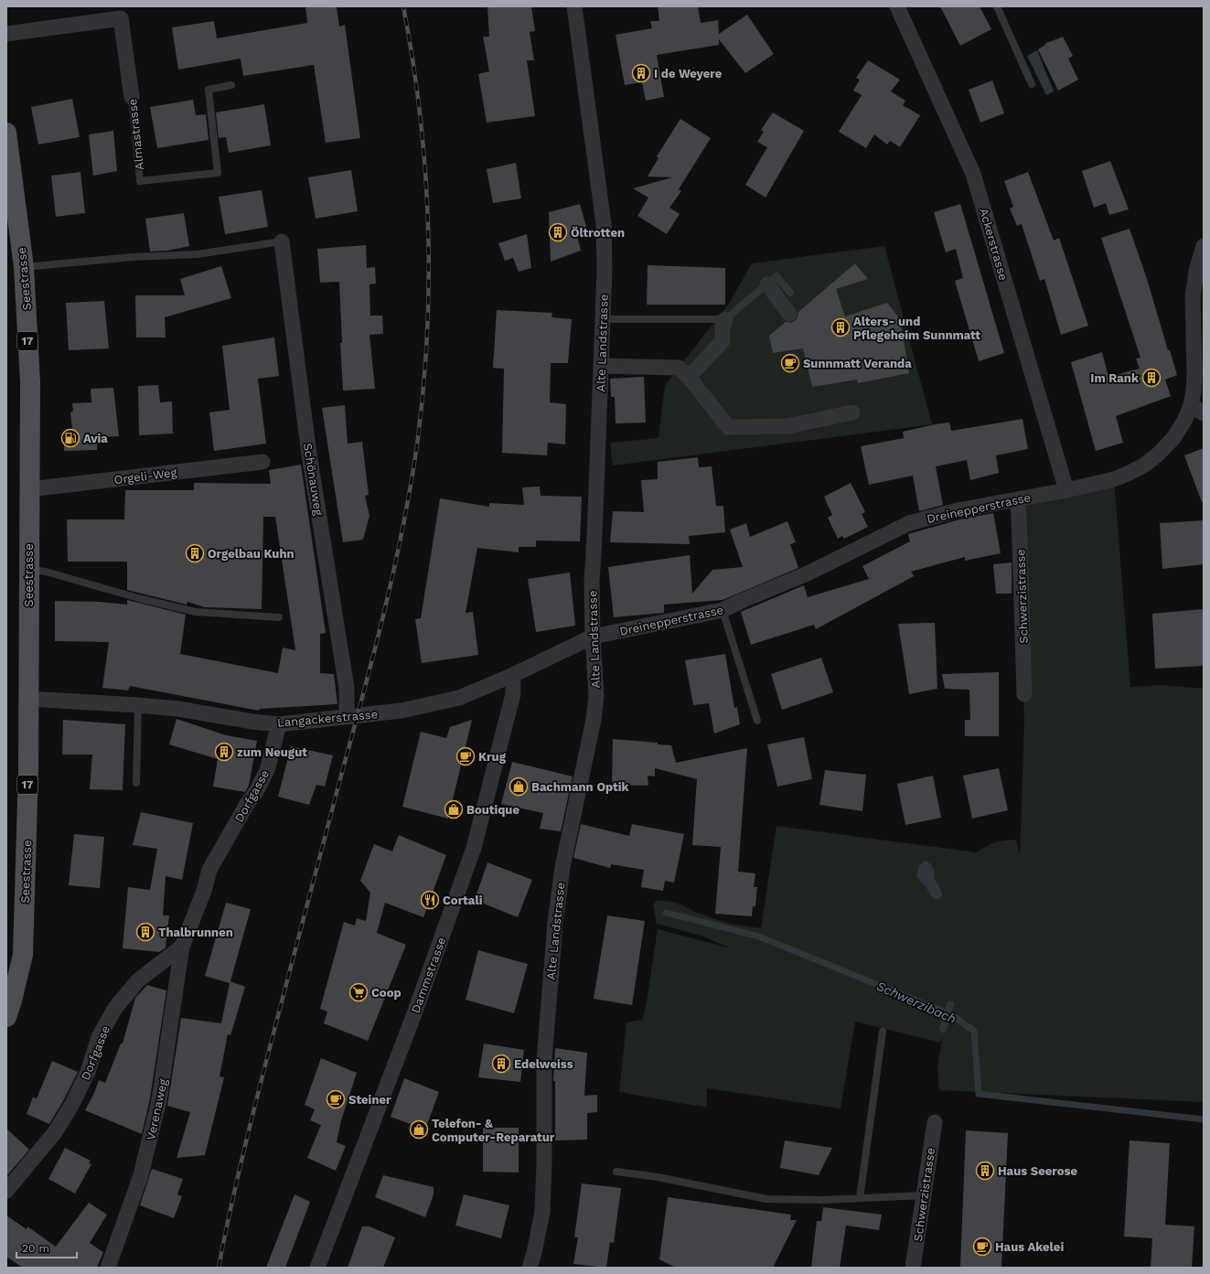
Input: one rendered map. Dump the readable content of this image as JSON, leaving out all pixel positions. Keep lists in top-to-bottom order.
{
  "streets": {
    "main road": ["Seestrasse", "17"],
    "street": [
      "Almastrasse",
      "Ackerstrasse",
      "Alte Landstrasse",
      "Orgeli-Weg",
      "Schönauweg",
      "Dreinepperstrasse",
      "Schwerzistrasse",
      "Langackerstrasse",
      "Dorfgasse",
      "Dammstrasse",
      "Verenaweg"
    ]
  },
  "crossings": [
    ["Ackerstrasse", "Dreinepperstrasse"],
    ["Seestrasse", "Orgeli-Weg"],
    ["Seestrasse", "Langackerstrasse"],
    ["Alte Landstrasse", "Dreinepperstrasse"],
    ["Alte Landstrasse", "Langackerstrasse"],
    ["Schönauweg", "Langackerstrasse"],
    ["Dreinepperstrasse", "Schwerzistrasse"],
    ["Dreinepperstrasse", "Langackerstrasse"],
    ["Langackerstrasse", "Dorfgasse"],
    ["Langackerstrasse", "Dammstrasse"],
    ["Dorfgasse", "Verenaweg"]
  ],
  "water": ["Schwerzibach"],
  "places": {
    "building": [
      "I de Weyere",
      "Öltrotten",
      "Alters- und Pflegeheim Sunnmatt",
      "Im Rank",
      "Orgelbau Kuhn",
      "zum Neugut",
      "Thalbrunnen",
      "Edelweiss",
      "Haus Seerose"
    ],
    "cafe": [
      "Sunnmatt Veranda",
      "Krug",
      "Steiner",
      "Haus Akelei"
    ],
    "fuel station": ["Avia"],
    "shop": ["Bachmann Optik", "Boutique", "Telefon- & Computer-Reparatur"],
    "restaurant": ["Cortali"],
    "supermarket": ["Coop"]
  },
  "scale_bar": "20 m"
}
